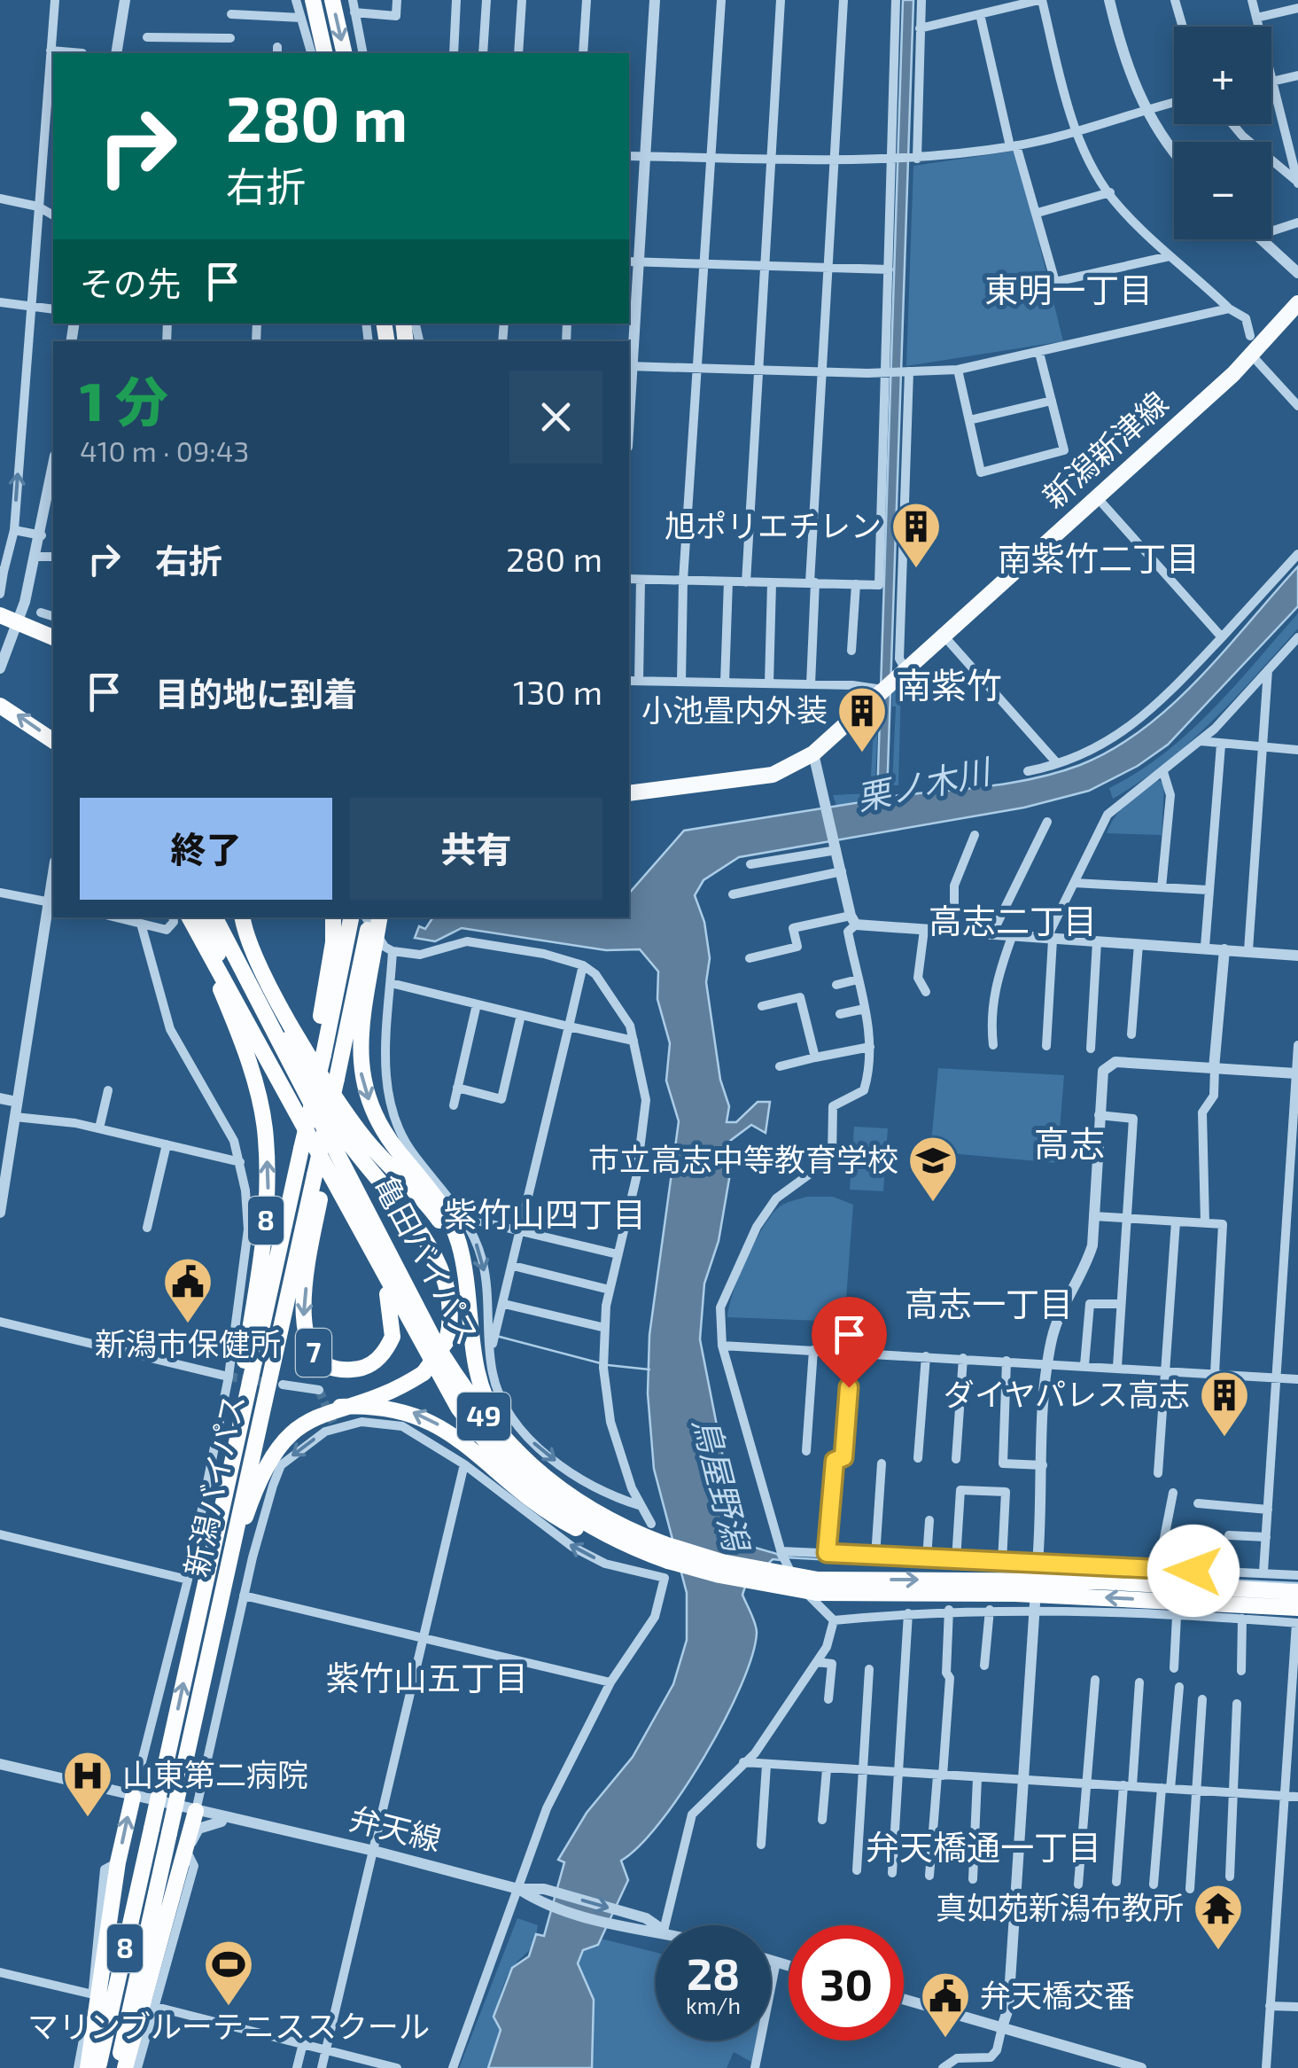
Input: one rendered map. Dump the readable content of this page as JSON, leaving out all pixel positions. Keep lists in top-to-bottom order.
{
  "streets": {
    "highway": [
      "8",
      "亀田バイパス",
      "7",
      "49",
      "新潟バイパス"
    ],
    "main road": ["新潟新津線"],
    "street": ["弁天線"]
  },
  "crossings": [
    ["8", "亀田バイパス"],
    ["8", "7"],
    ["8", "新潟バイパス"],
    ["亀田バイパス", "7"],
    ["亀田バイパス", "新潟バイパス"],
    ["7", "新潟バイパス"]
  ],
  "districts": [
    "東明一丁目",
    "南紫竹二丁目",
    "南紫竹",
    "高志二丁目",
    "高志",
    "紫竹山四丁目",
    "高志一丁目",
    "紫竹山五丁目",
    "弁天橋通一丁目"
  ],
  "water": ["栗ノ木川", "鳥屋野潟"],
  "places": {
    "building": ["旭ポリエチレン", "小池畳内外装", "ダイヤパレス高志"],
    "school or university": ["市立高志中等教育学校"],
    "public building": ["新潟市保健所", "弁天橋交番"],
    "hospital": ["山東第二病院"],
    "temple": ["真如苑新潟布教所"],
    "sports": ["マリンブルーテニススクール"]
  },
  "page": {
    "map_buttons": ["+", "−"],
    "turn": ["280 m", "右折"],
    "then": "その先",
    "heading": ["1 分", "410 m · 09:43"],
    "list": [
      {
        "name": "右折",
        "value": "280 m"
      },
      {
        "name": "目的地に到着",
        "value": "130 m"
      }
    ],
    "buttons": ["終了", "共有"],
    "speed": "28 km/h",
    "limit": "30"
  }
}
